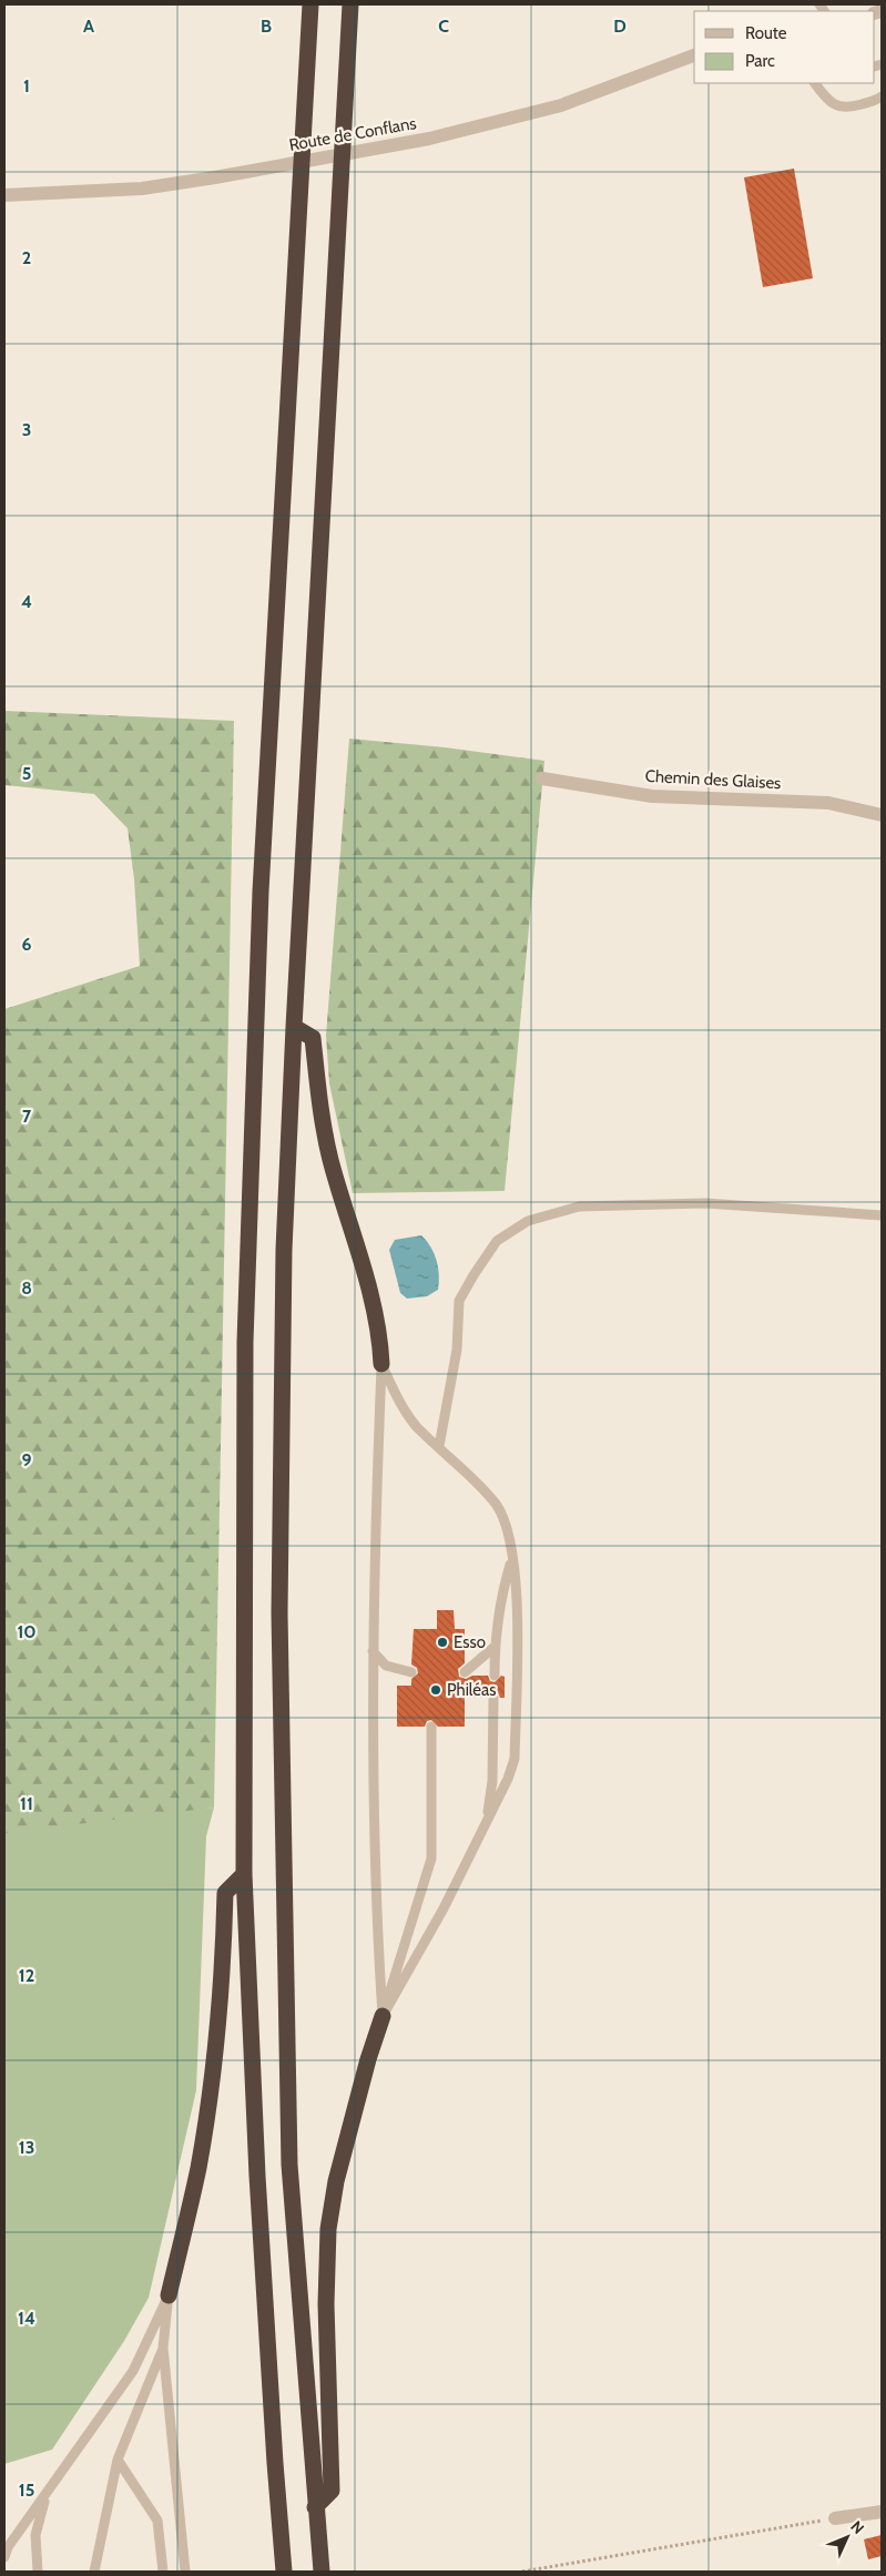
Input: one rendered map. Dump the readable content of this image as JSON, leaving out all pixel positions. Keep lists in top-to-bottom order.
{
  "streets": {
    "street": ["Route de Conflans", "Chemin des Glaises"]
  },
  "places": ["Esso", "Philéas"],
  "legend": ["Route", "Parc"],
  "north": "top right",
  "grid": {
    "columns": [
      "A",
      "B",
      "C",
      "D"
    ],
    "rows": [
      "1",
      "2",
      "3",
      "4",
      "5",
      "6",
      "7",
      "8",
      "9",
      "10",
      "11",
      "12",
      "13",
      "14",
      "15"
    ]
  }
}
